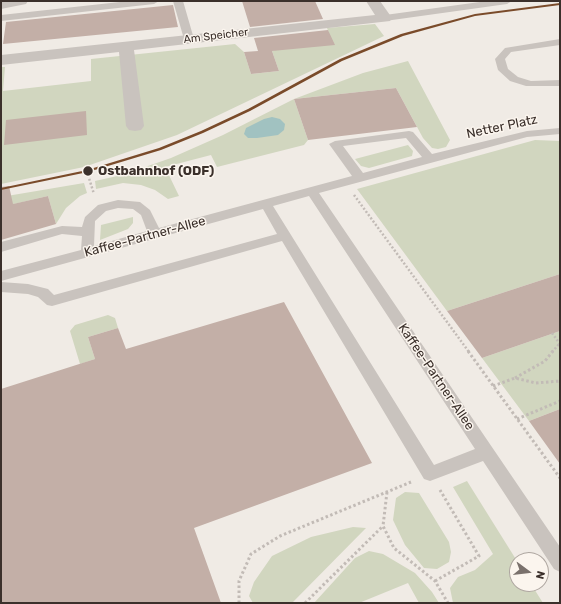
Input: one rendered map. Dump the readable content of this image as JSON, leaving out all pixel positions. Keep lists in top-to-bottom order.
{
  "streets": {
    "street": ["Am Speicher"],
    "lane": ["Netter Platz", "Kaffee-Partner-Allee"]
  },
  "crossings": [
    ["Netter Platz", "Kaffee-Partner-Allee"]
  ],
  "places": ["Ostbahnhof (ODF)"],
  "north": "right"
}
